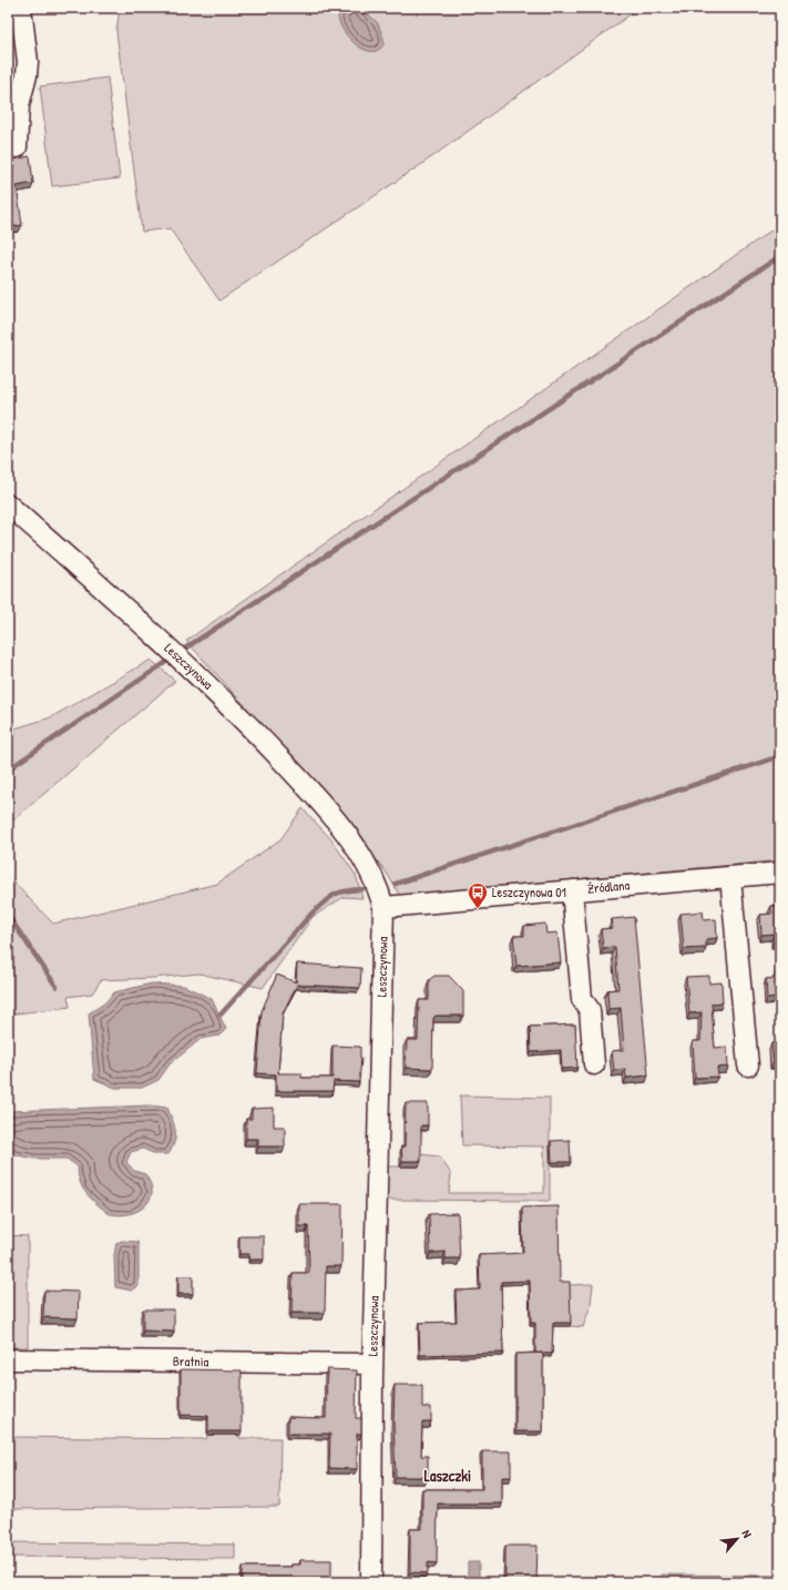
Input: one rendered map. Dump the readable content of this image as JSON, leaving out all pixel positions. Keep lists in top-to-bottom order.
{
  "streets": {
    "street": ["Leszczynowa", "Źródlana", "Bratnia"]
  },
  "crossings": [
    ["Leszczynowa", "Źródlana"],
    ["Leszczynowa", "Bratnia"]
  ],
  "districts": ["Laszczki"],
  "places": {
    "bus stop": ["Leszczynowa 01"]
  },
  "north": "top right"
}
